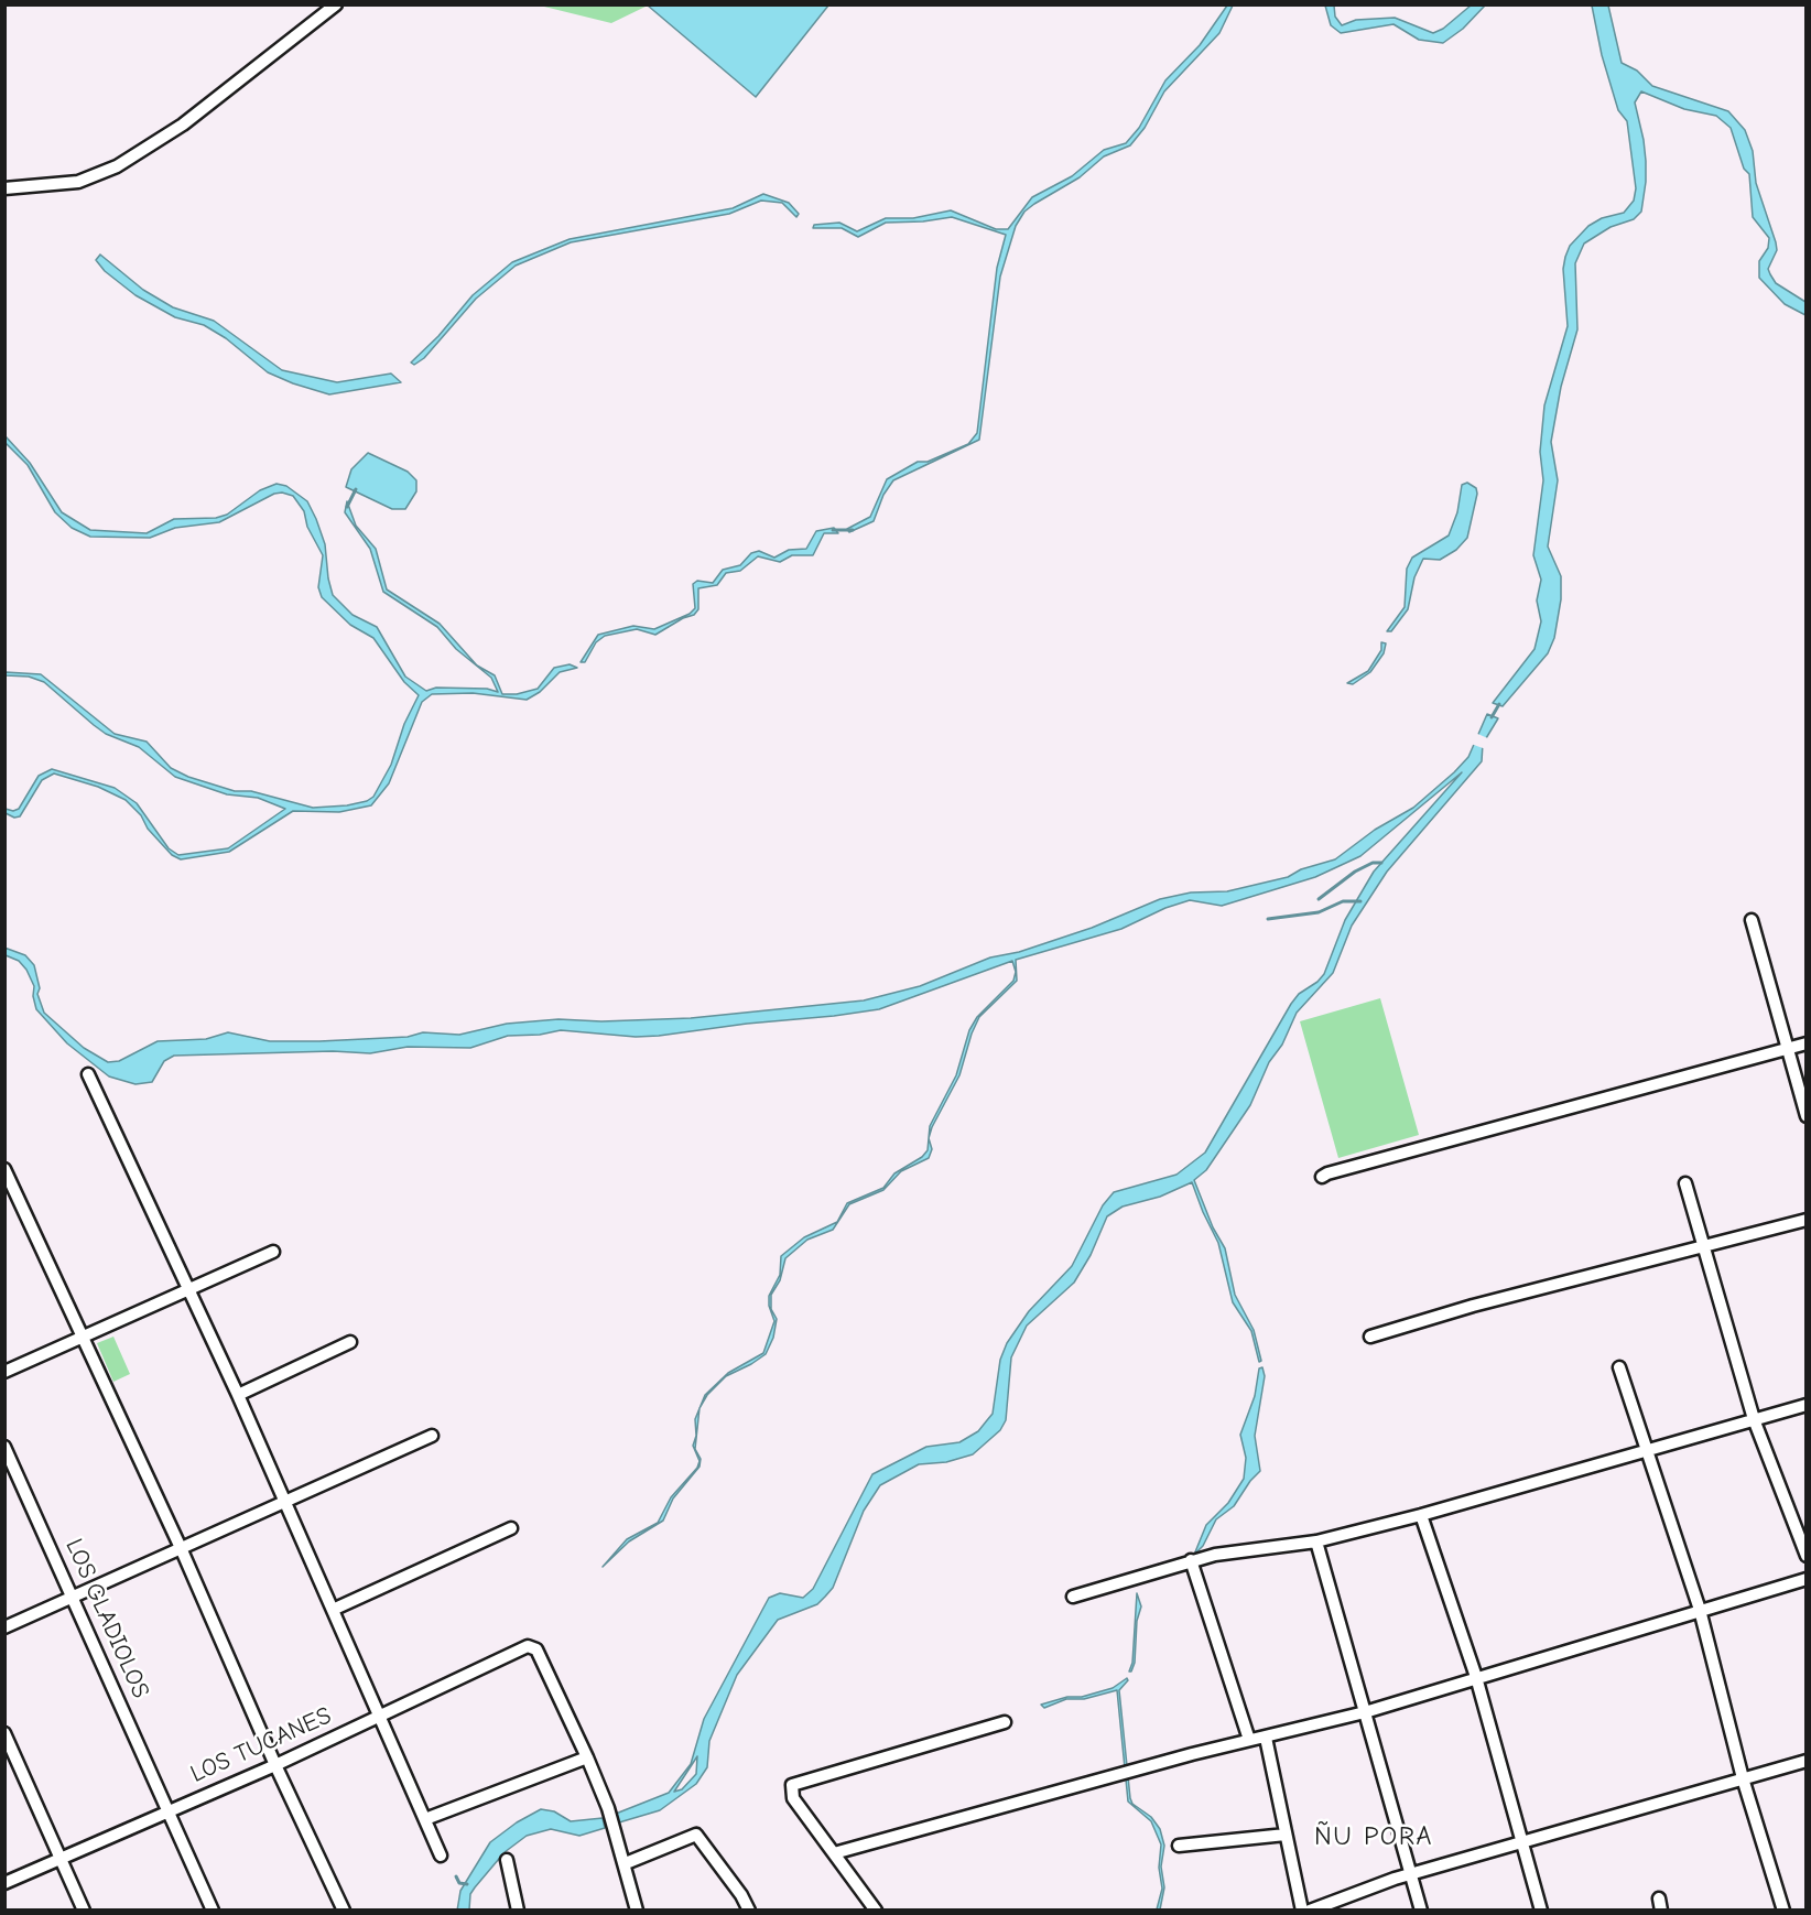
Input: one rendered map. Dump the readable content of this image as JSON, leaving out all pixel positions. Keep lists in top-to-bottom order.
{
  "streets": {
    "street": ["LOS GLADIOLOS", "LOS TUCANES"]
  },
  "crossings": [
    ["LOS GLADIOLOS", "LOS TUCANES"]
  ],
  "districts": ["ÑU PORA"]
}
